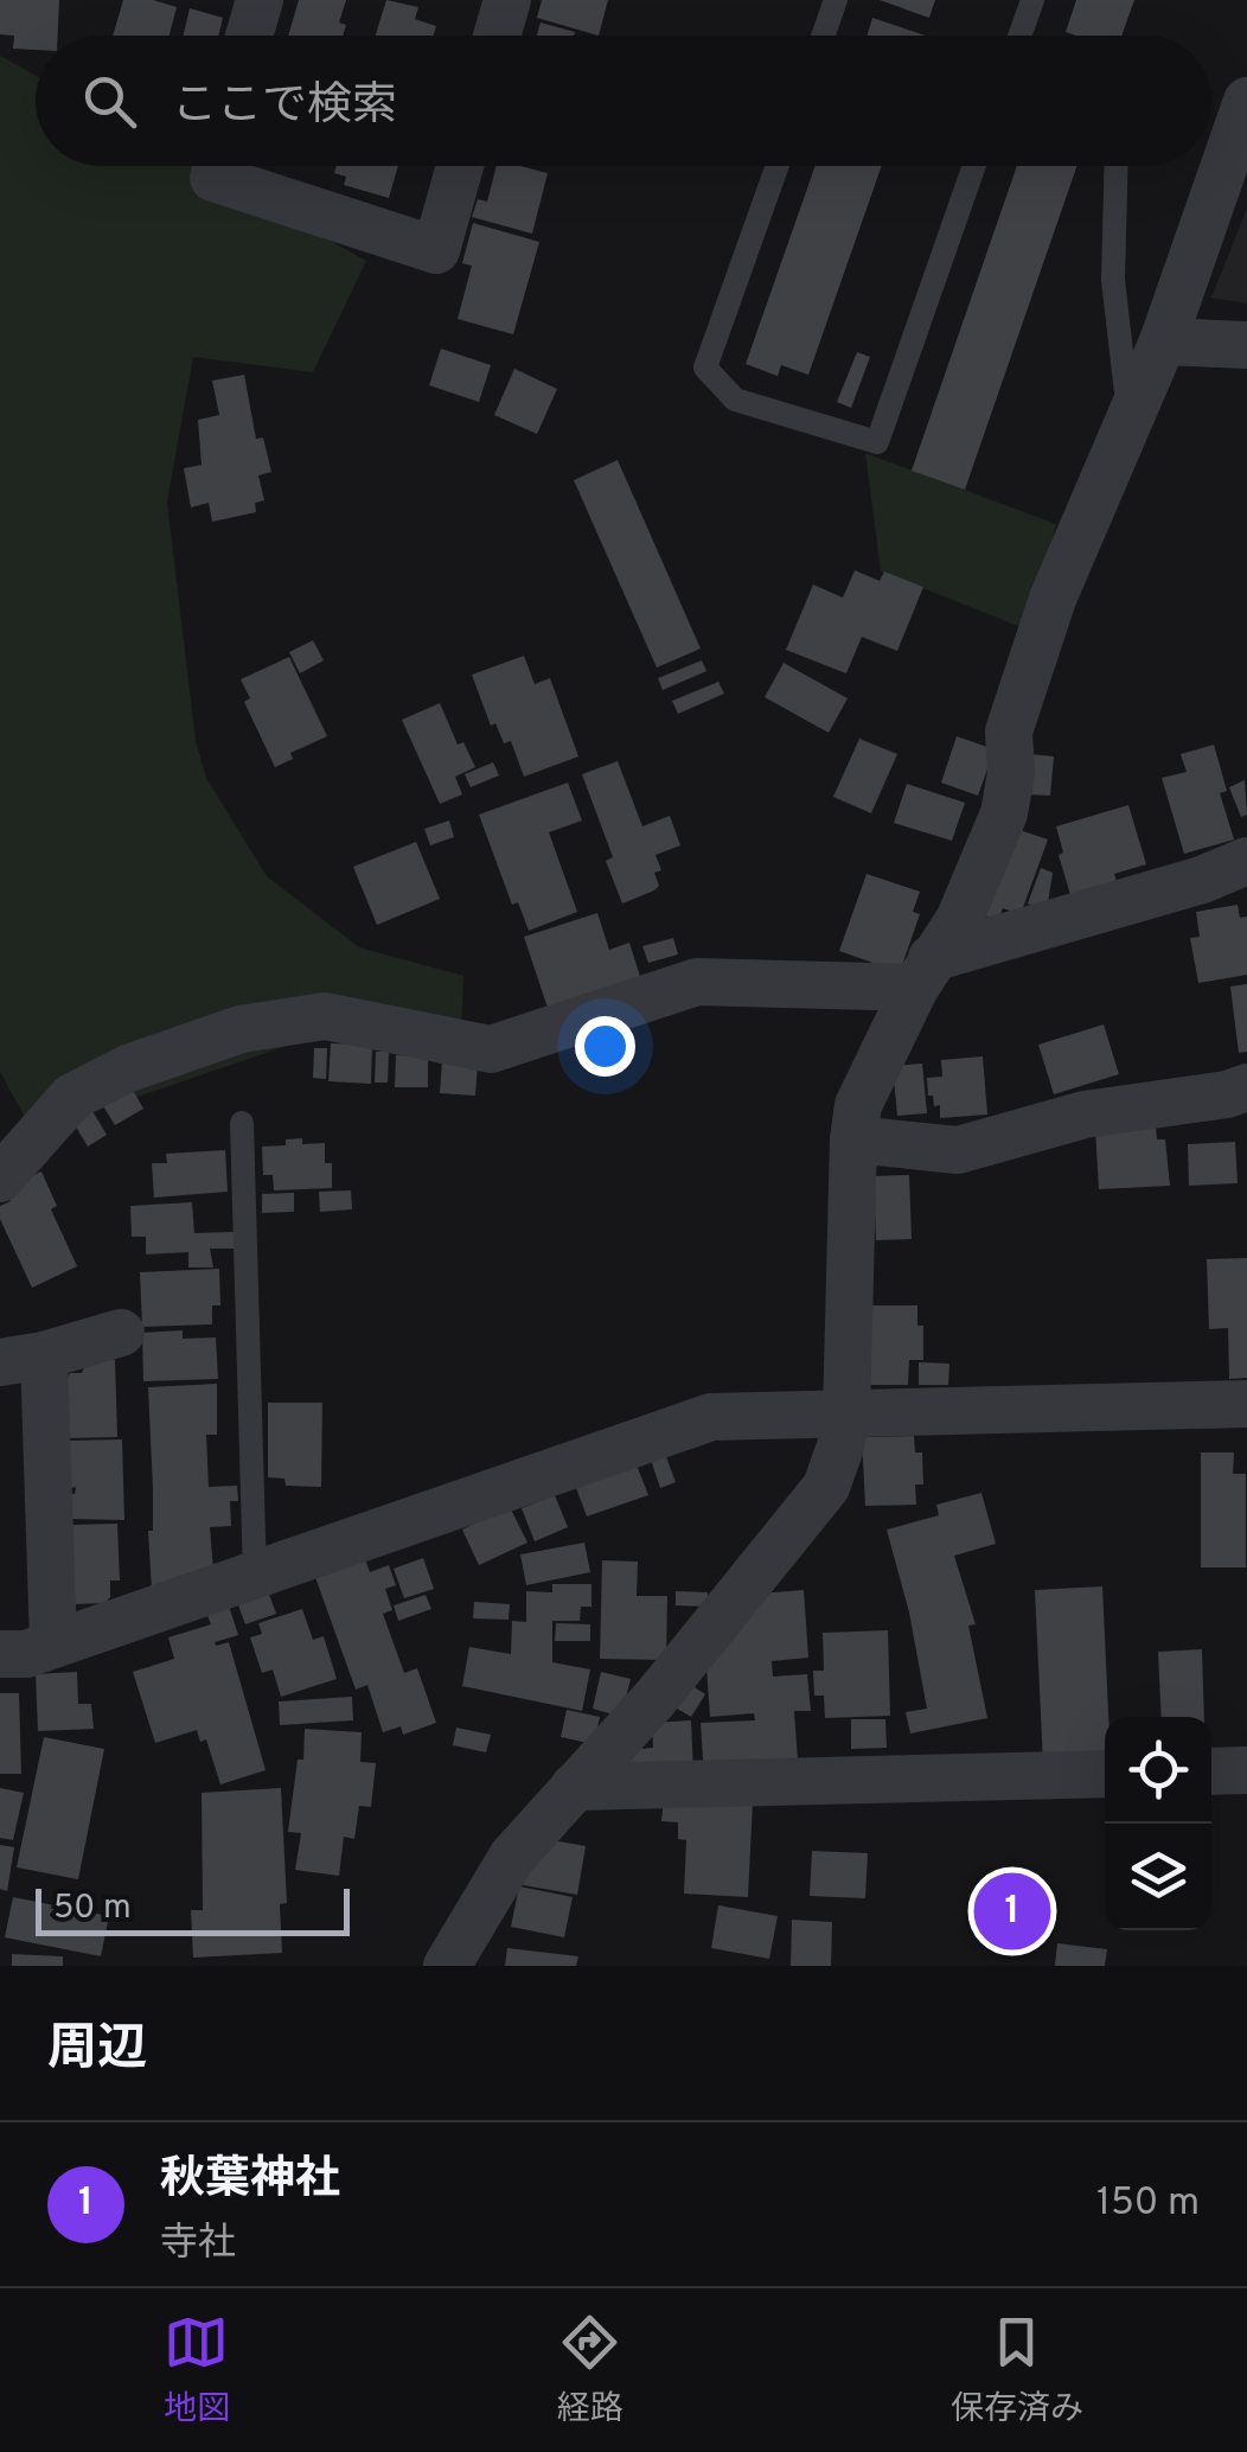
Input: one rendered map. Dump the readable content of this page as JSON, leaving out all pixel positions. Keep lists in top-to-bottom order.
{
  "scale_bar": "50 m",
  "page": {
    "search": "ここで検索",
    "pins": "1",
    "scale": "50 m",
    "heading": "周辺",
    "list": [
      {
        "mark": "1",
        "name": "秋葉神社",
        "note": "寺社",
        "value": "150 m"
      }
    ],
    "nav": ["地図", "経路", "保存済み"]
  }
}
